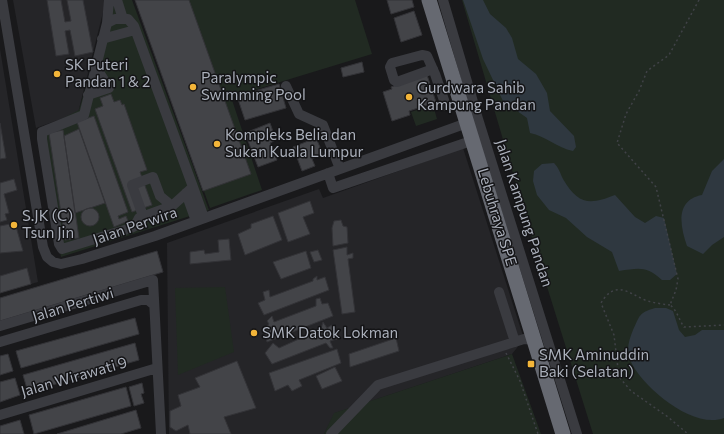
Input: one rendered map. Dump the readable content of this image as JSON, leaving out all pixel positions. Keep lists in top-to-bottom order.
{
  "streets": {
    "highway": ["Lebuhraya SPE"],
    "street": [
      "Jalan Kampung Pandan",
      "Jalan Perwira",
      "Jalan Pertiwi",
      "Jalan Wirawati 9"
    ]
  },
  "crossings": [
    ["Jalan Kampung Pandan", "Lebuhraya SPE"],
    ["Jalan Kampung Pandan", "Jalan Perwira"]
  ],
  "places": {
    "other": [
      "SK Puteri Pandan 1 & 2",
      "Paralympic Swimming Pool",
      "Gurdwara Sahib Kampung Pandan",
      "Kompleks Belia dan Sukan Kuala Lumpur",
      "S.JK (C) Tsun Jin",
      "SMK Datok Lokman"
    ],
    "transit": ["SMK Aminuddin Baki (Selatan)"]
  }
}
